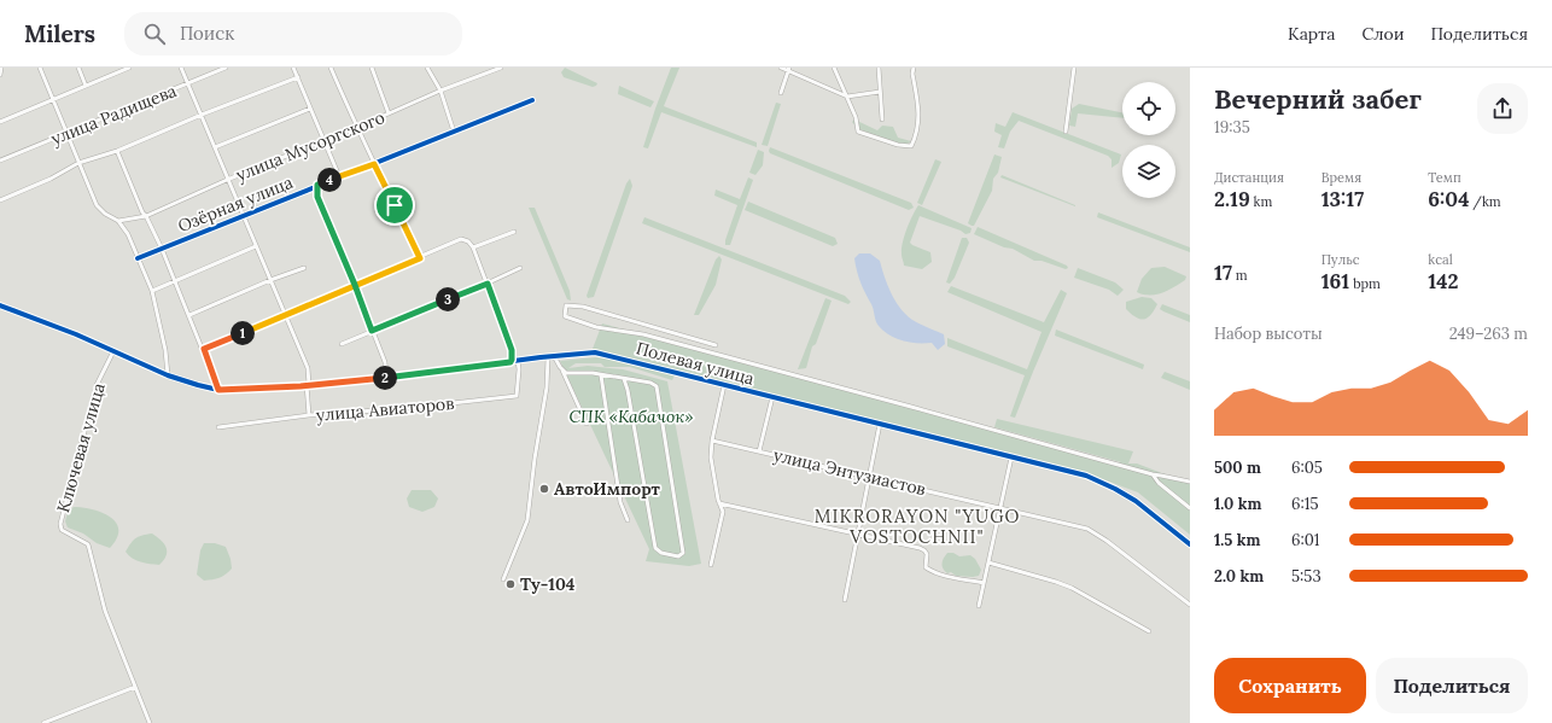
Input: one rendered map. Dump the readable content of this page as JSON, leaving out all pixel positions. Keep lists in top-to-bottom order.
{
  "streets": {
    "street": [
      "улица Радищева",
      "улица Мусоргского",
      "Озёрная улица",
      "Полевая улица",
      "улица Авиаторов",
      "Ключевая улица",
      "улица Энтузиастов"
    ]
  },
  "crossings": [
    ["Полевая улица", "улица Авиаторов"],
    ["Полевая улица", "Ключевая улица"]
  ],
  "districts": ["MIKRORAYON \"YUGO VOSTOCHNII\""],
  "parks": ["СПК «Кабачок»"],
  "places": ["АвтоИмпорт", "Ту-104"],
  "page": {
    "header": "Milers",
    "search": "Поиск",
    "nav": ["Карта", "Слои", "Поделиться"],
    "heading": ["Вечерний забег", "19:35"],
    "stats": [
      ["Дистанция", "2.19 km"],
      ["Время", "13:17"],
      ["Темп", "6:04 /km"],
      ["17 m"],
      ["Пульс", "161 bpm"],
      ["kcal", "142"]
    ],
    "pins": [
      "4",
      "3",
      "1",
      "2"
    ],
    "chart": ["Набор высоты", "249–263 m"],
    "list": [
      {
        "name": "500 m",
        "note": "6:05"
      },
      {
        "name": "1.0 km",
        "note": "6:15"
      },
      {
        "name": "1.5 km",
        "note": "6:01"
      },
      {
        "name": "2.0 km",
        "note": "5:53"
      }
    ],
    "buttons": ["Сохранить", "Поделиться"]
  }
}
